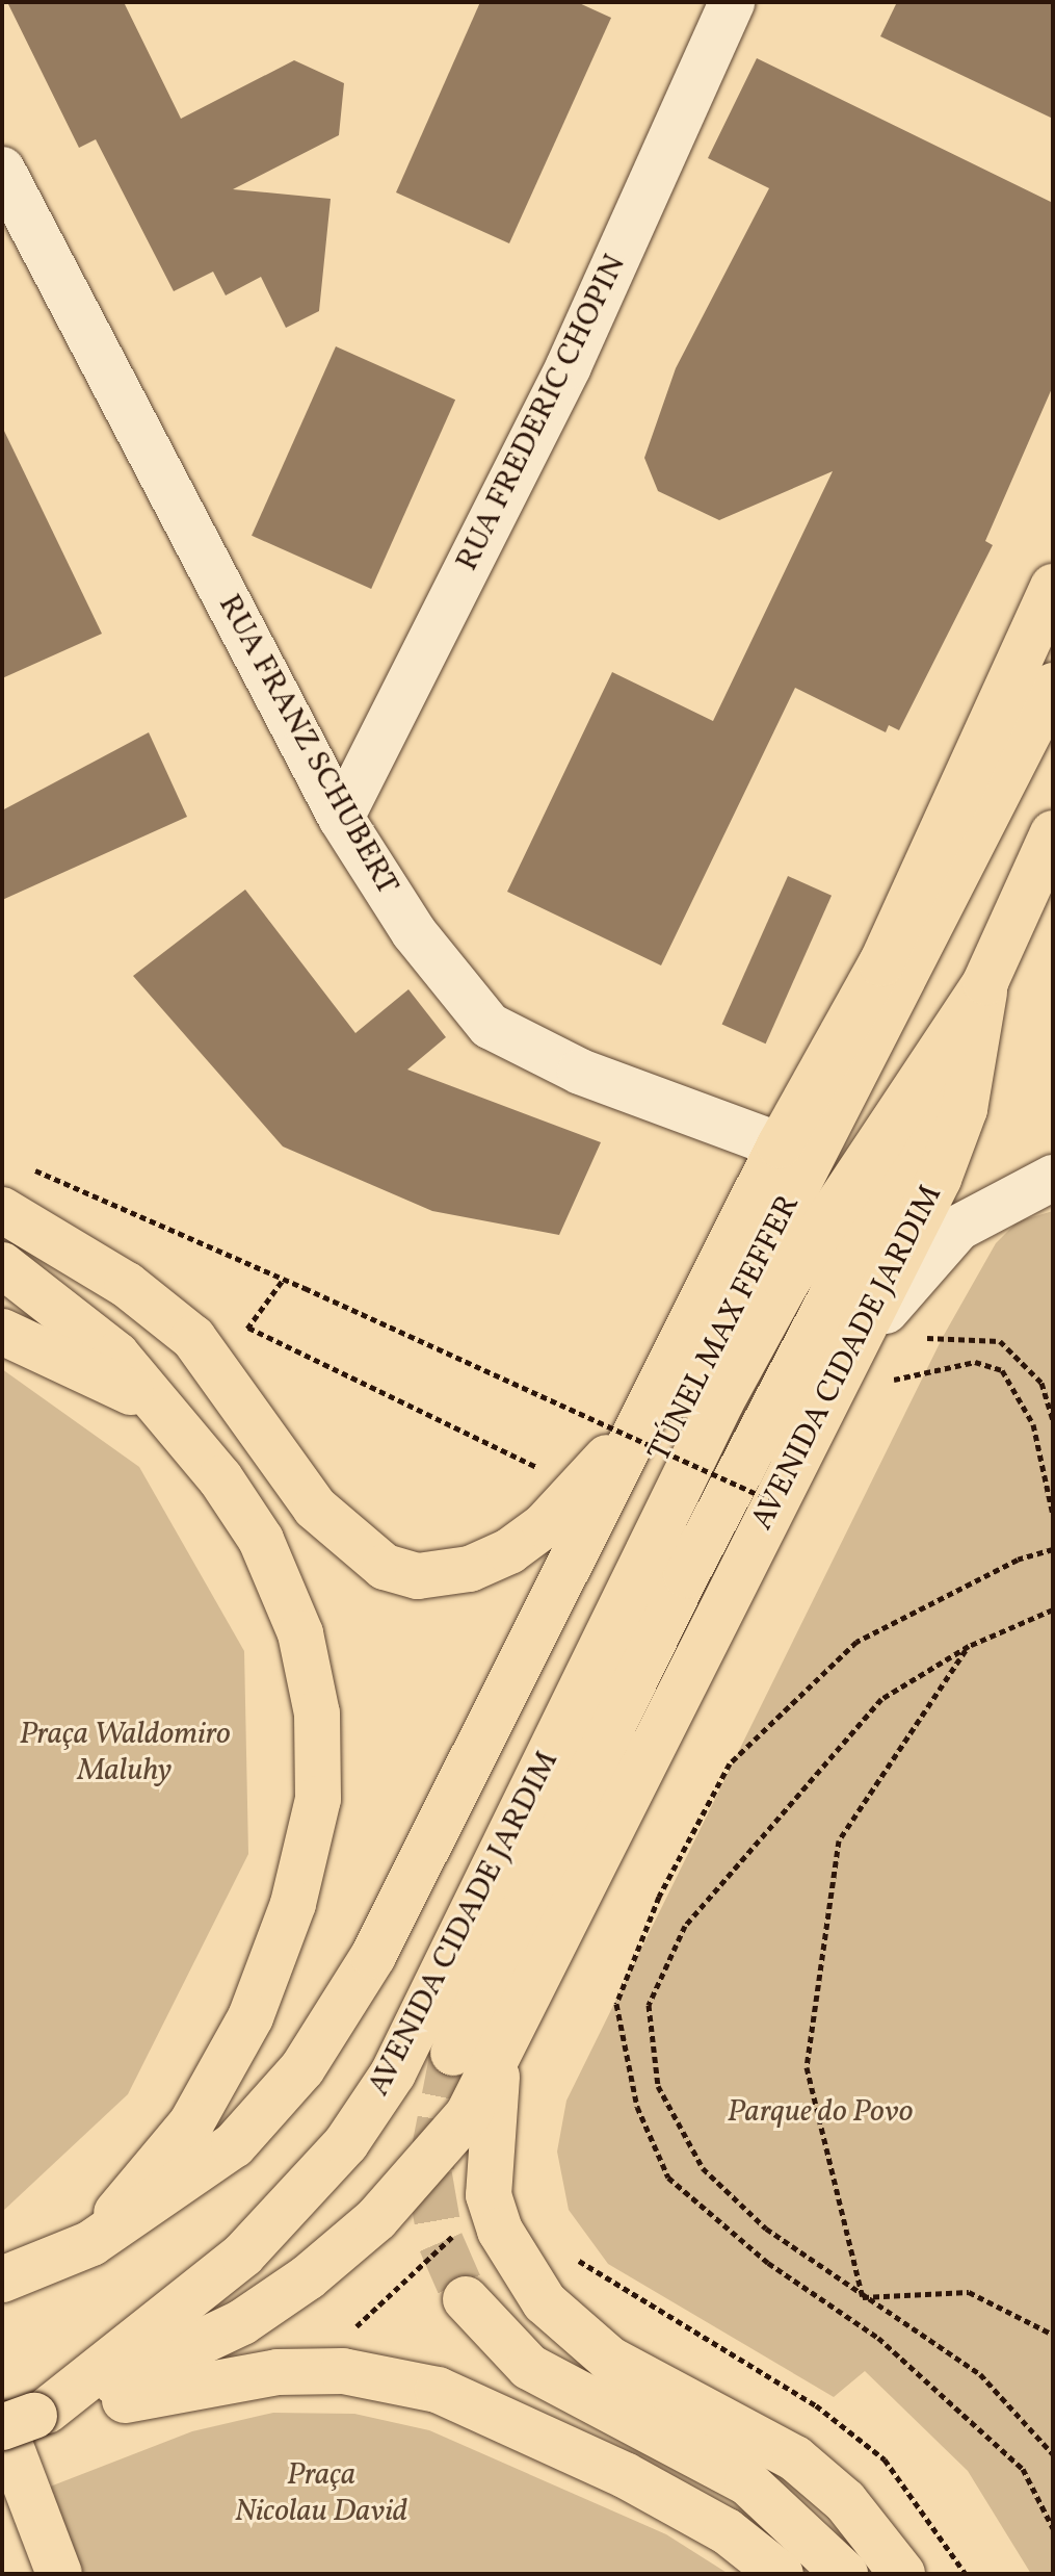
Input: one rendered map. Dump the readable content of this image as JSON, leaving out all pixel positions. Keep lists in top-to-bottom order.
{
  "streets": {
    "highway": ["TÚNEL MAX FEFFER", "AVENIDA CIDADE JARDIM"],
    "street": ["RUA FREDERIC CHOPIN", "RUA FRANZ SCHUBERT"]
  },
  "crossings": [
    ["RUA FREDERIC CHOPIN", "RUA FRANZ SCHUBERT"]
  ],
  "parks": ["Praça Waldomiro Maluhy", "Parque do Povo", "Praça Nicolau David"]
}
